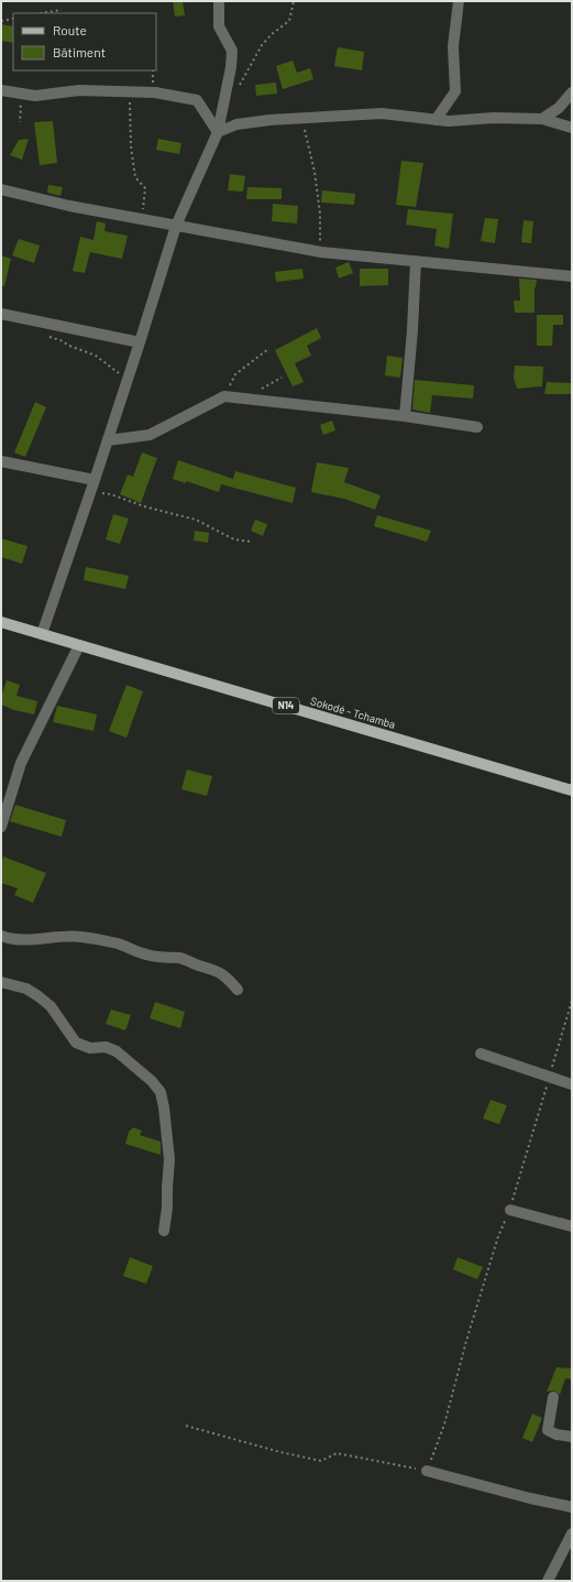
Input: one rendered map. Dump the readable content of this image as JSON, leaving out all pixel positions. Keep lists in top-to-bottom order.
{
  "streets": {
    "main road": ["N14", "Sokodé - Tchamba"]
  },
  "legend": ["Route", "Bâtiment"]
}
